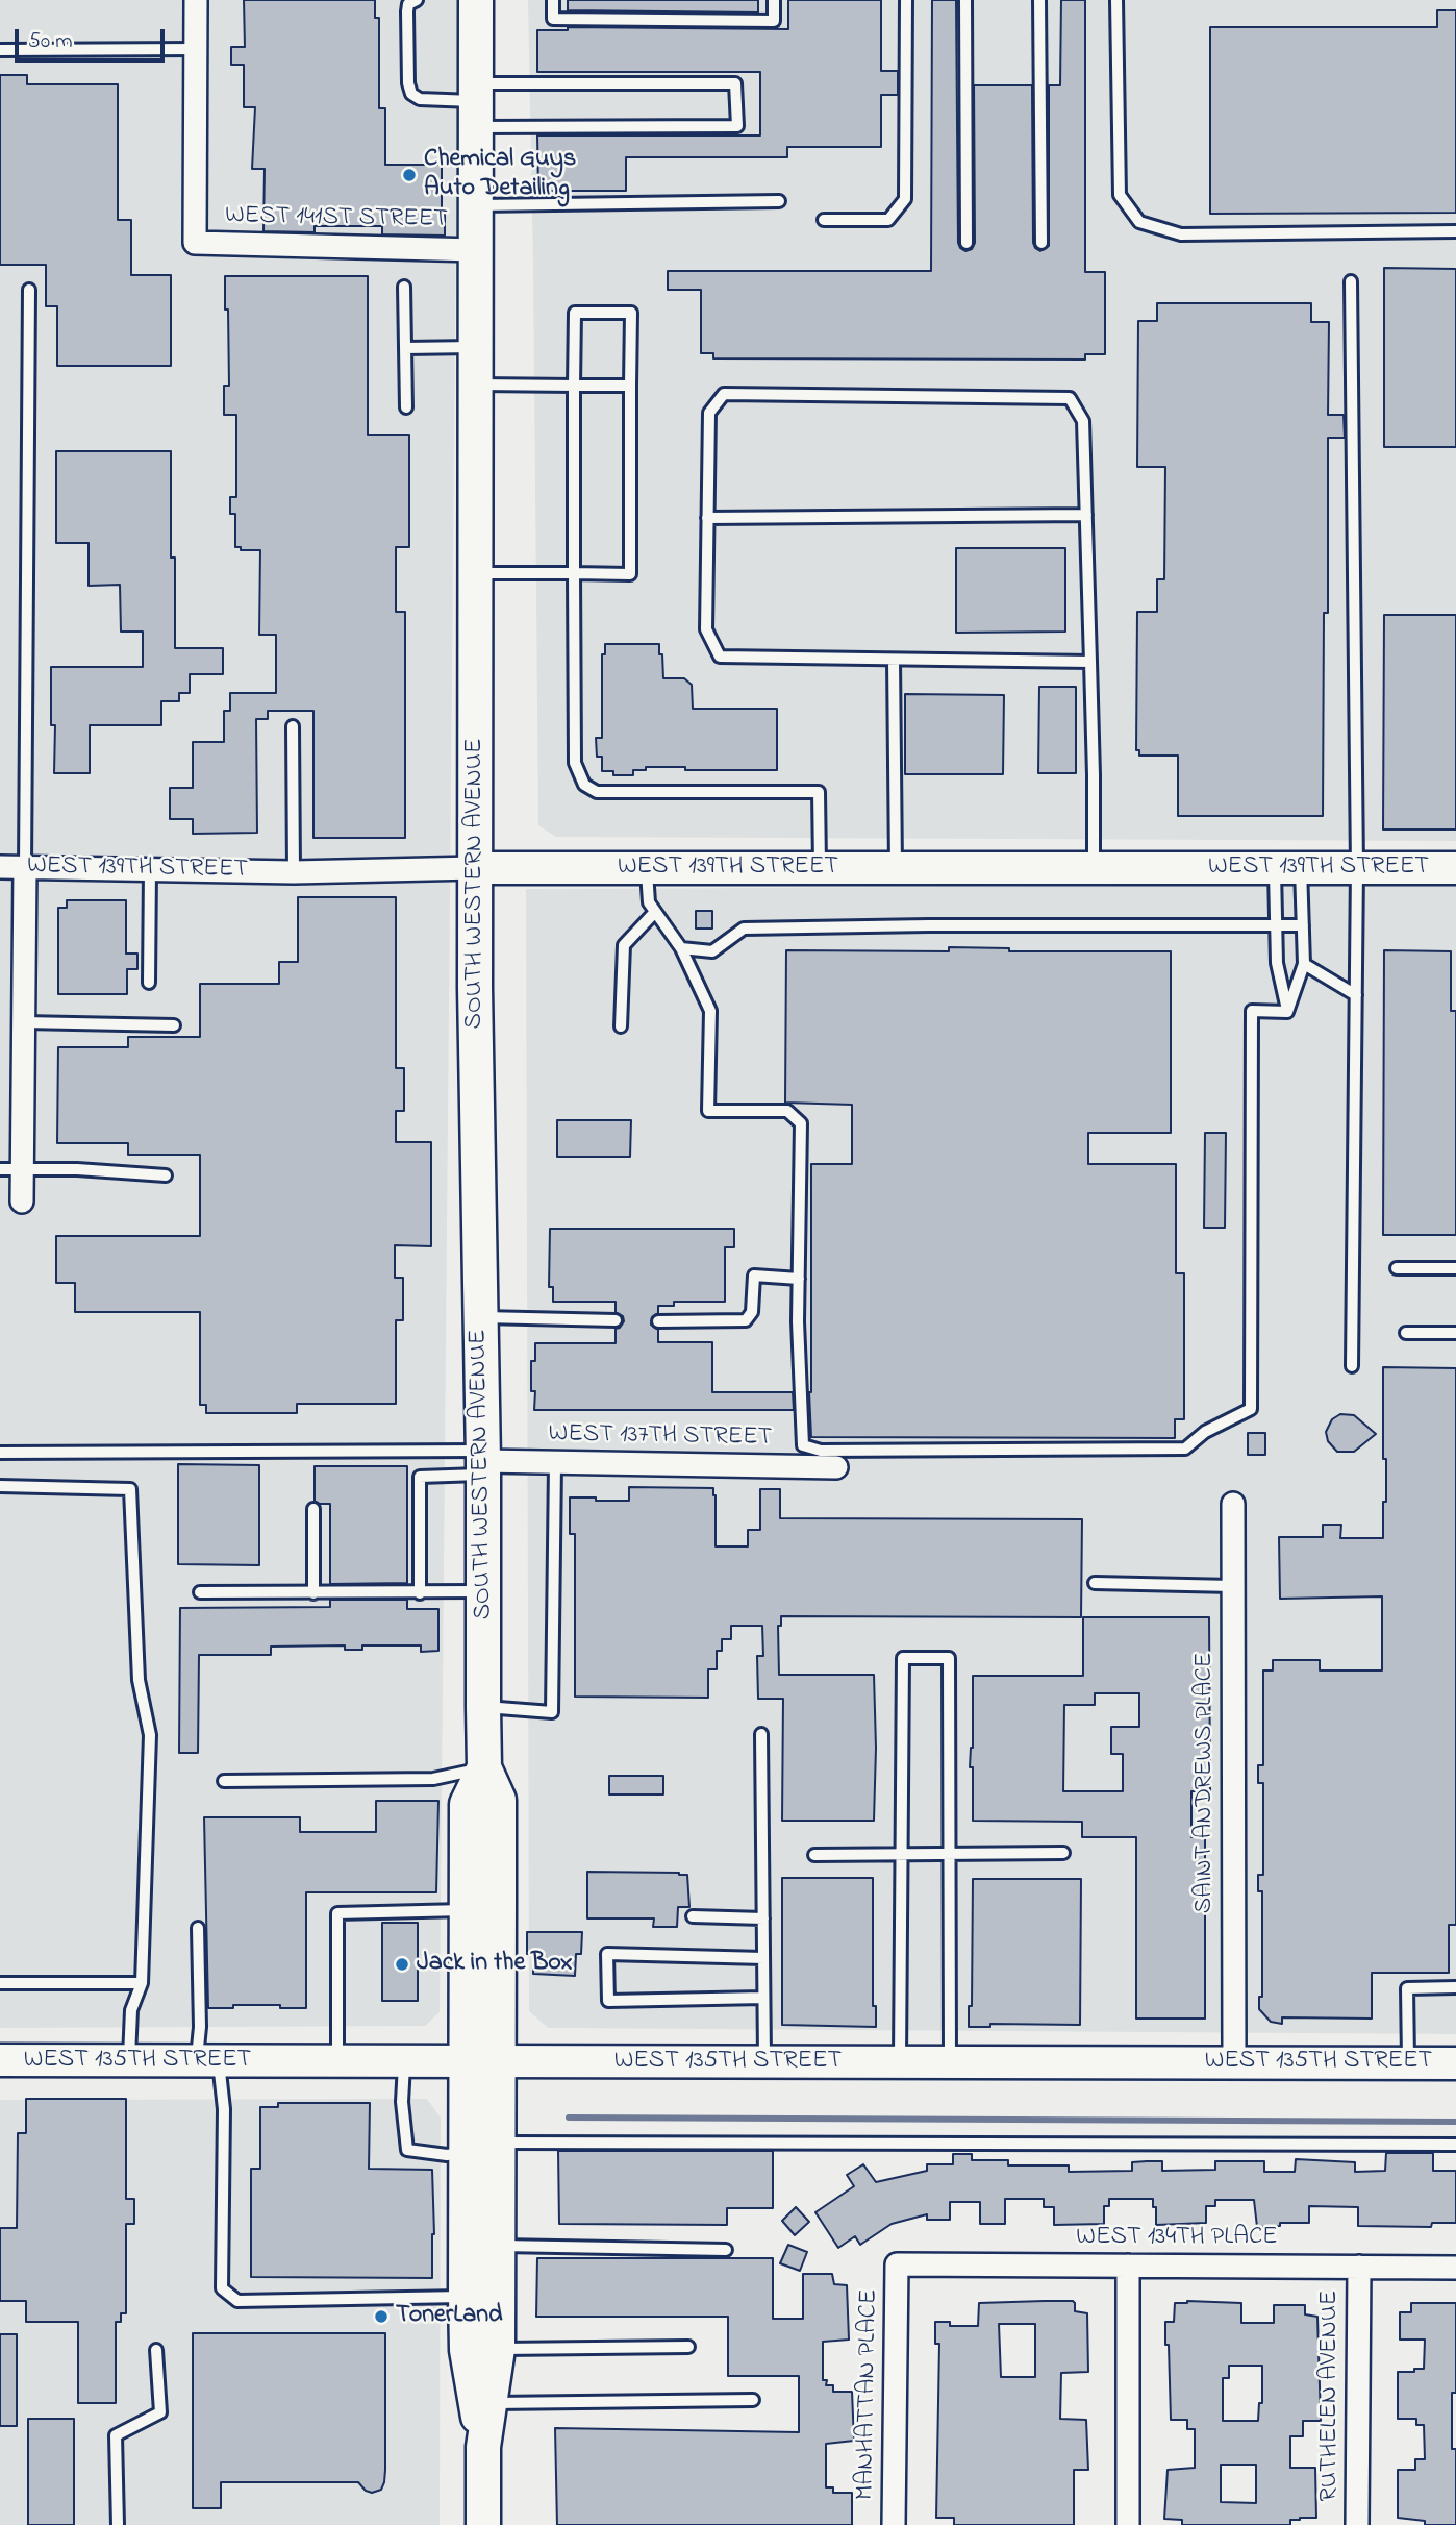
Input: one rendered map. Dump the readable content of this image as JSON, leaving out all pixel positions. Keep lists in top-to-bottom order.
{
  "streets": {
    "main road": ["SOUTH WESTERN AVENUE"],
    "street": [
      "WEST 141ST STREET",
      "WEST 139TH STREET",
      "WEST 137TH STREET",
      "SAINT ANDREWS PLACE",
      "WEST 135TH STREET",
      "WEST 134TH PLACE",
      "MANHATTAN PLACE",
      "RUTHELEN AVENUE"
    ]
  },
  "crossings": [
    ["WEST 141ST STREET", "SOUTH WESTERN AVENUE"],
    ["WEST 139TH STREET", "SOUTH WESTERN AVENUE"],
    ["SOUTH WESTERN AVENUE", "WEST 137TH STREET"],
    ["SOUTH WESTERN AVENUE", "WEST 135TH STREET"],
    ["SAINT ANDREWS PLACE", "WEST 135TH STREET"],
    ["WEST 134TH PLACE", "MANHATTAN PLACE"],
    ["WEST 134TH PLACE", "RUTHELEN AVENUE"]
  ],
  "places": ["Chemical Guys Auto Detailing", "Jack in the Box", "TonerLand"],
  "scale_bar": "50 m"
}
